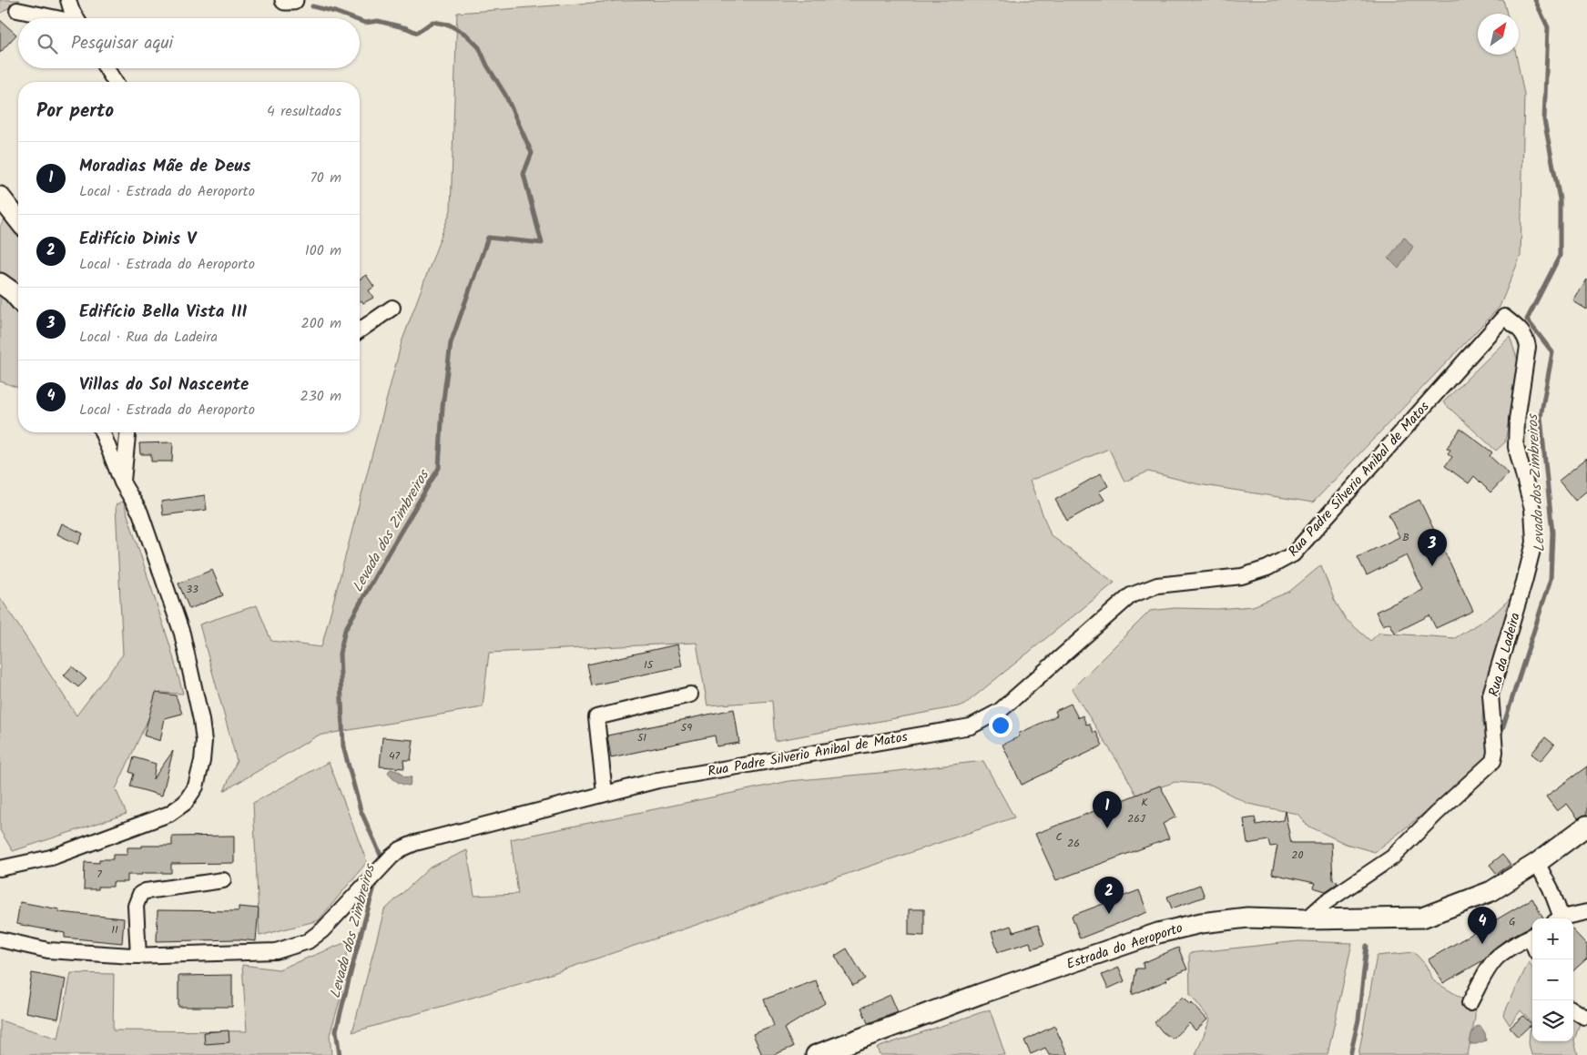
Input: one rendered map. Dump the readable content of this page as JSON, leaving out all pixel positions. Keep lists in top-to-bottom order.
{
  "streets": {
    "main road": ["Estrada do Aeroporto"],
    "street": ["Rua Padre Silverio Anibal de Matos", "Rua da Ladeira"]
  },
  "crossings": [
    ["Rua Padre Silverio Anibal de Matos", "Rua da Ladeira"],
    ["Rua da Ladeira", "Estrada do Aeroporto"]
  ],
  "water": ["Levada dos Zimbreiros"],
  "house_numbers": [
    "B",
    "33",
    "15",
    "59",
    "51",
    "47",
    "K",
    "26J",
    "C",
    "26",
    "20",
    "7",
    "G",
    "11"
  ],
  "north": "top right",
  "page": {
    "search": "Pesquisar aqui",
    "heading": ["Por perto", "4 resultados"],
    "list": [
      {
        "mark": "1",
        "name": "Moradias Mãe de Deus",
        "note": "Local · Estrada do Aeroporto",
        "value": "70 m"
      },
      {
        "mark": "2",
        "name": "Edifício Dinis V",
        "note": "Local · Estrada do Aeroporto",
        "value": "100 m"
      },
      {
        "mark": "3",
        "name": "Edifício Bella Vista III",
        "note": "Local · Rua da Ladeira",
        "value": "200 m"
      },
      {
        "mark": "4",
        "name": "Villas do Sol Nascente",
        "note": "Local · Estrada do Aeroporto",
        "value": "230 m"
      }
    ],
    "pins": [
      "3",
      "1",
      "2",
      "4"
    ],
    "map_buttons": ["+", "−"]
  }
}
